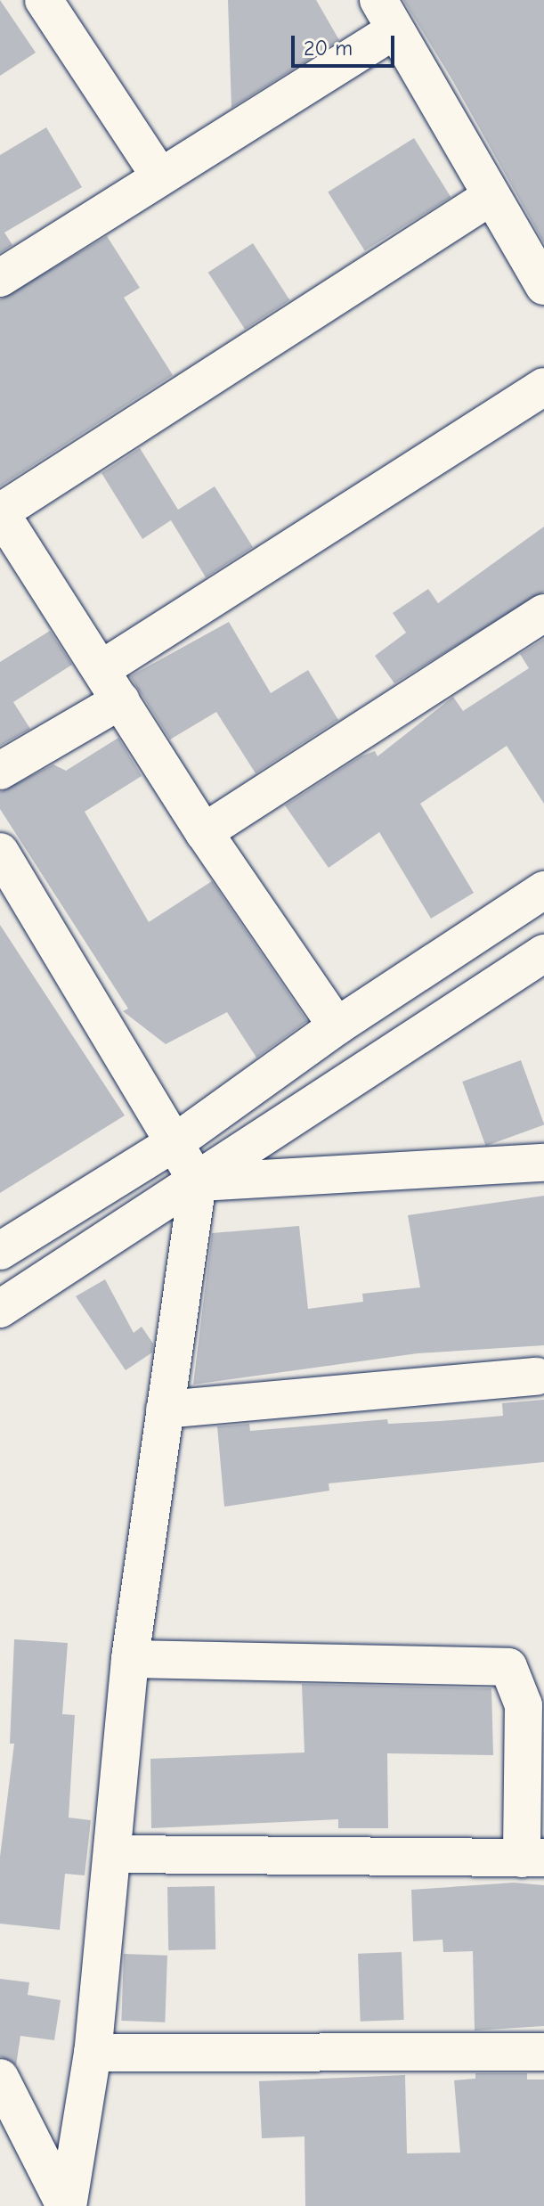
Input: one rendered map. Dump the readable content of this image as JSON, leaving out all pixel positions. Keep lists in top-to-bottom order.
{
  "scale_bar": "20 m"
}
